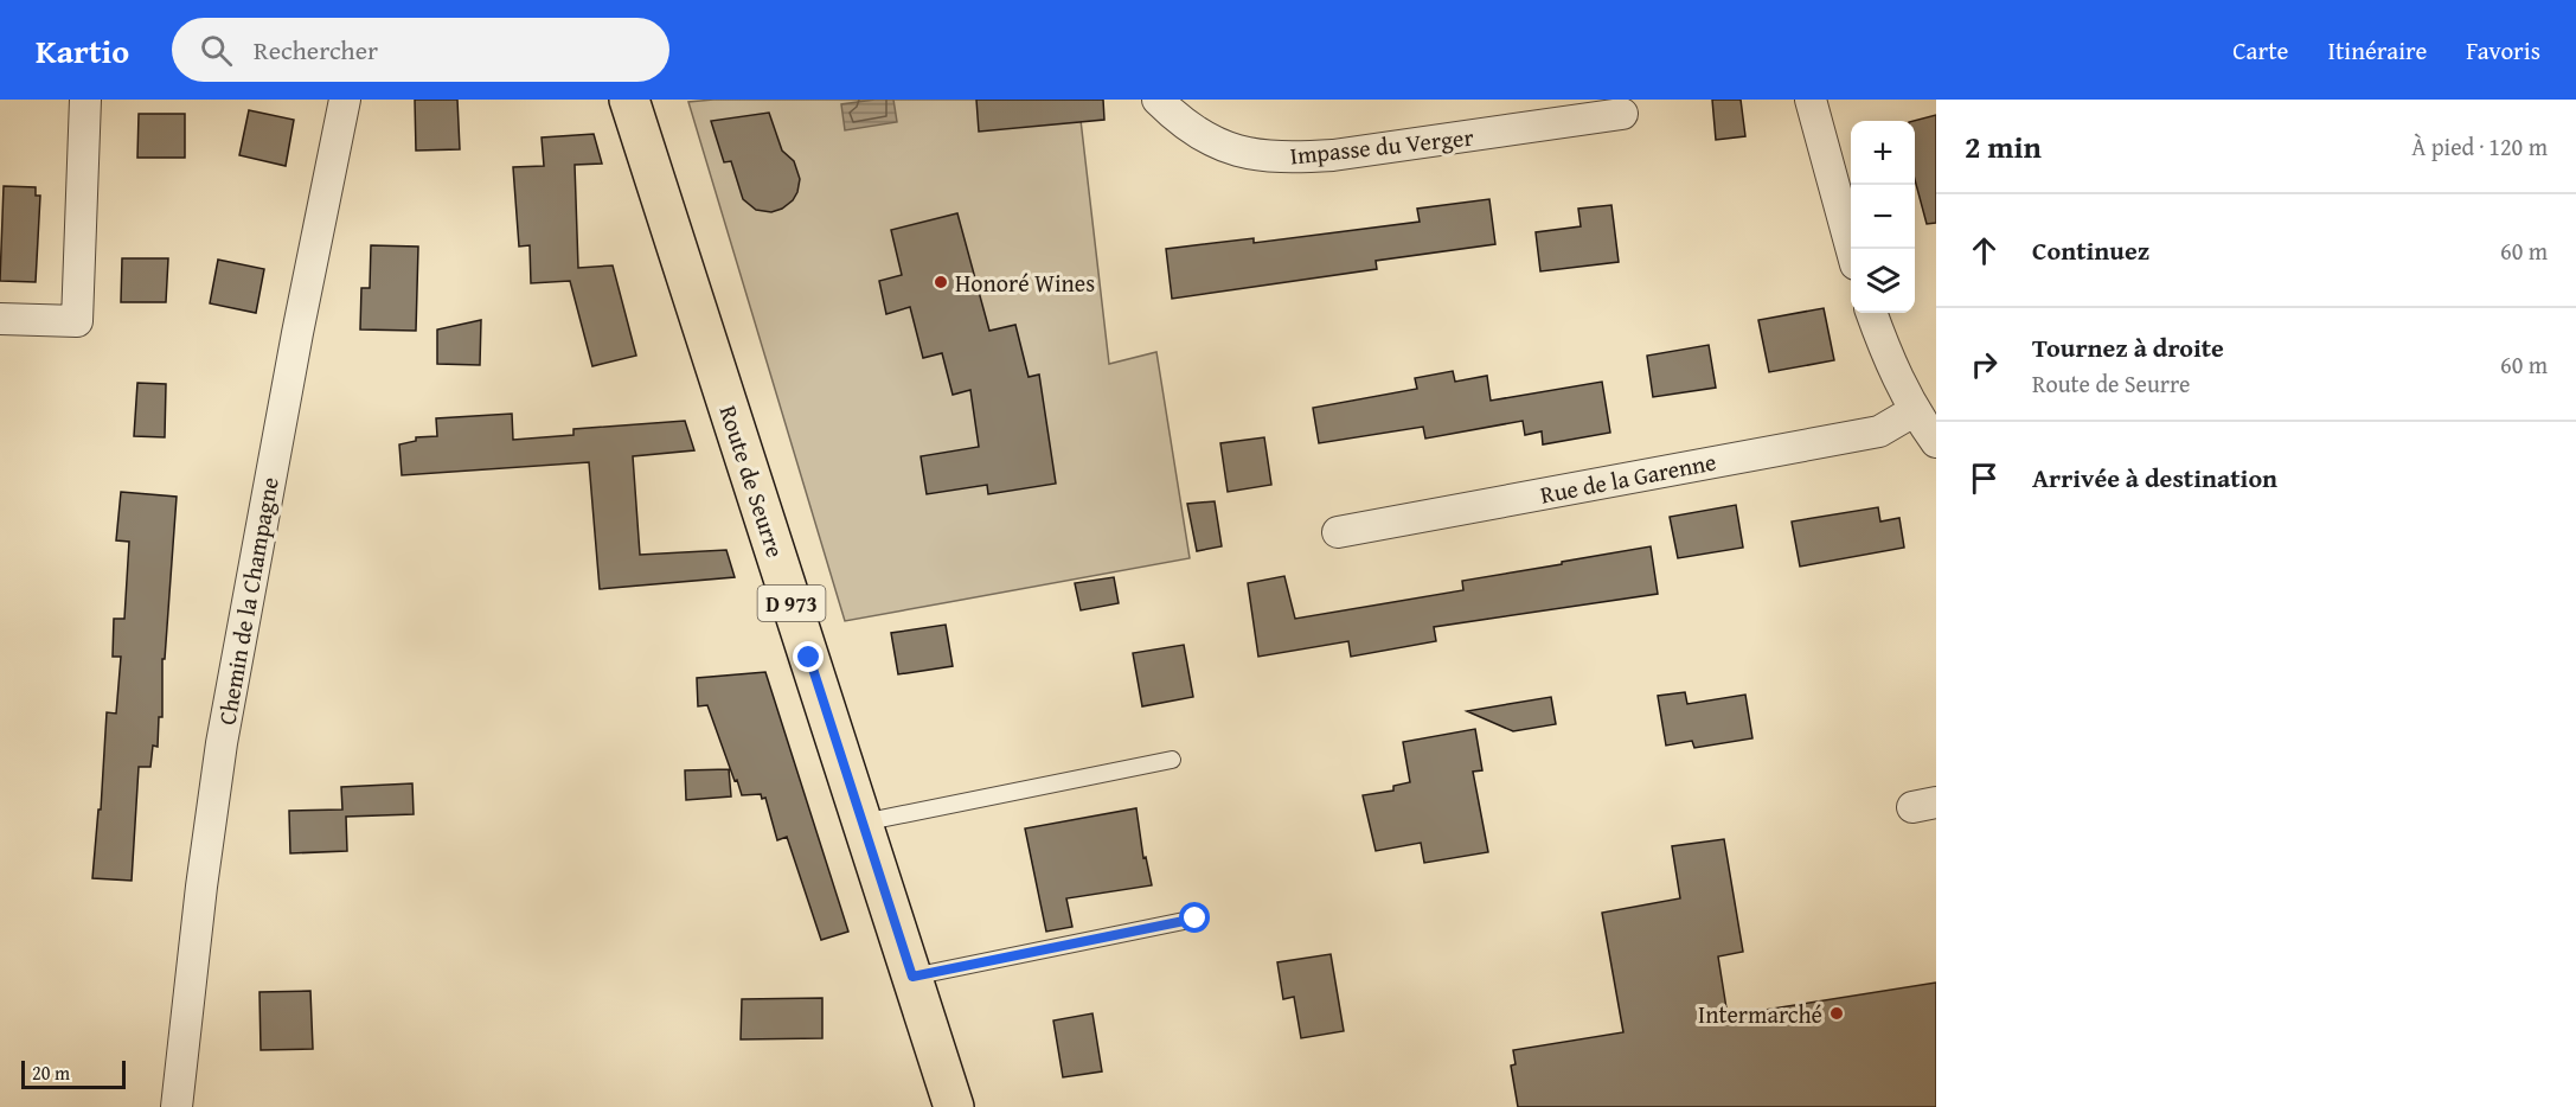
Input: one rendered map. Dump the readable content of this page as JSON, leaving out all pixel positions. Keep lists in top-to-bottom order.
{
  "streets": {
    "main road": ["Route de Seurre", "D 973"],
    "street": ["Impasse du Verger", "Rue de la Garenne", "Chemin de la Champagne"]
  },
  "places": ["Honoré Wines", "Intermarché"],
  "scale_bar": "20 m",
  "page": {
    "header": "Kartio",
    "search": "Rechercher",
    "nav": ["Carte", "Itinéraire", "Favoris"],
    "heading": ["2 min", "À pied · 120 m"],
    "map_buttons": ["+", "−"],
    "list": [
      ["Continuez", "60 m"],
      ["Tournez à droite", "Route de Seurre", "60 m"],
      "Arrivée à destination"
    ],
    "scale": "20 m"
  }
}
